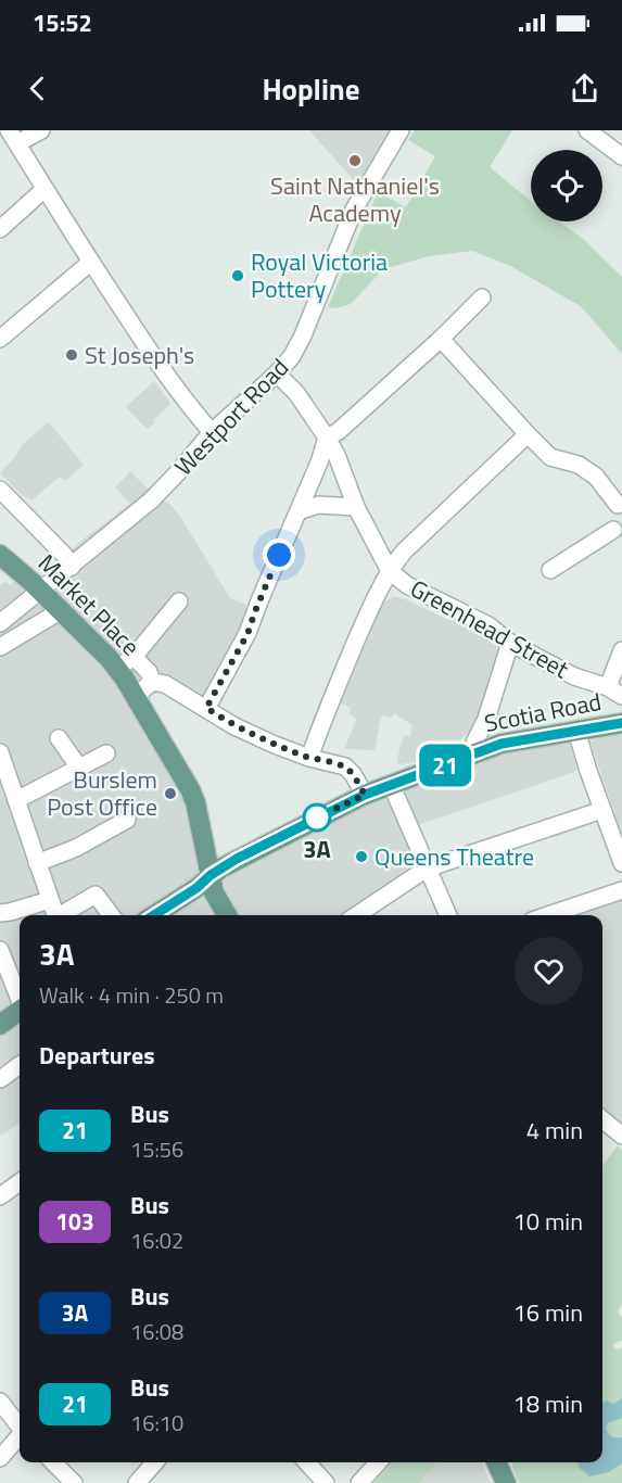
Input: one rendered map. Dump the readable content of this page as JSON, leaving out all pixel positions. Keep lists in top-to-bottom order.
{
  "streets": {
    "main road": ["Market Place", "Scotia Road"],
    "street": ["Westport Road", "Greenhead Street"]
  },
  "crossings": [
    ["Westport Road", "Market Place"],
    ["Westport Road", "Greenhead Street"],
    ["Market Place", "Scotia Road"]
  ],
  "places": [
    "Saint Nathaniel's Academy",
    "Royal Victoria Pottery",
    "St Joseph's",
    "Burslem Post Office",
    "3A",
    "Queens Theatre"
  ],
  "lines": ["bus line 21"],
  "page": {
    "status": "15:52",
    "header": "Hopline",
    "on_map": "21",
    "heading": [
      ["3A", "Walk · 4 min · 250 m"],
      "Departures"
    ],
    "list": [
      {
        "mark": "21",
        "name": "Bus",
        "note": "15:56",
        "value": "4 min"
      },
      {
        "mark": "103",
        "name": "Bus",
        "note": "16:02",
        "value": "10 min"
      },
      {
        "mark": "3A",
        "name": "Bus",
        "note": "16:08",
        "value": "16 min"
      },
      {
        "mark": "21",
        "name": "Bus",
        "note": "16:10",
        "value": "18 min"
      }
    ]
  }
}
